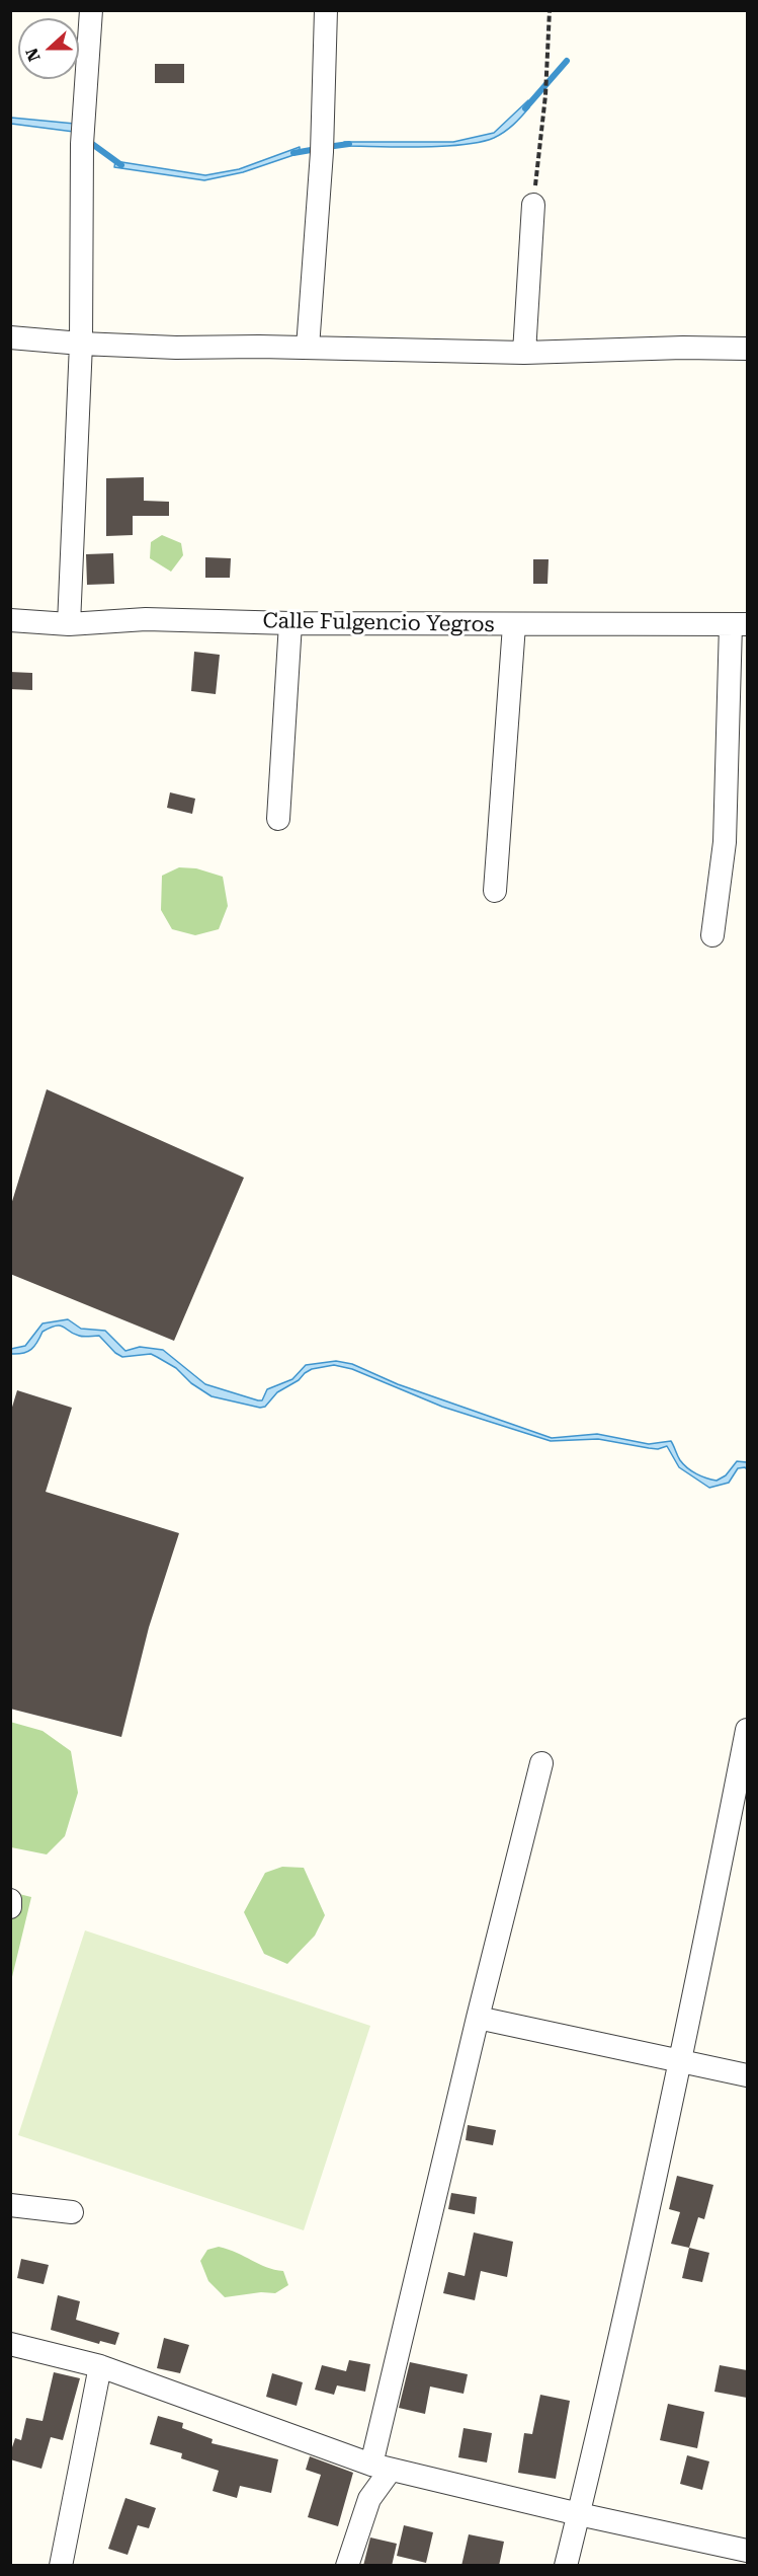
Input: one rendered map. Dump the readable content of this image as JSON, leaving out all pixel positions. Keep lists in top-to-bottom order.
{
  "streets": {
    "street": ["Calle Fulgencio Yegros"]
  },
  "north": "left"
}
